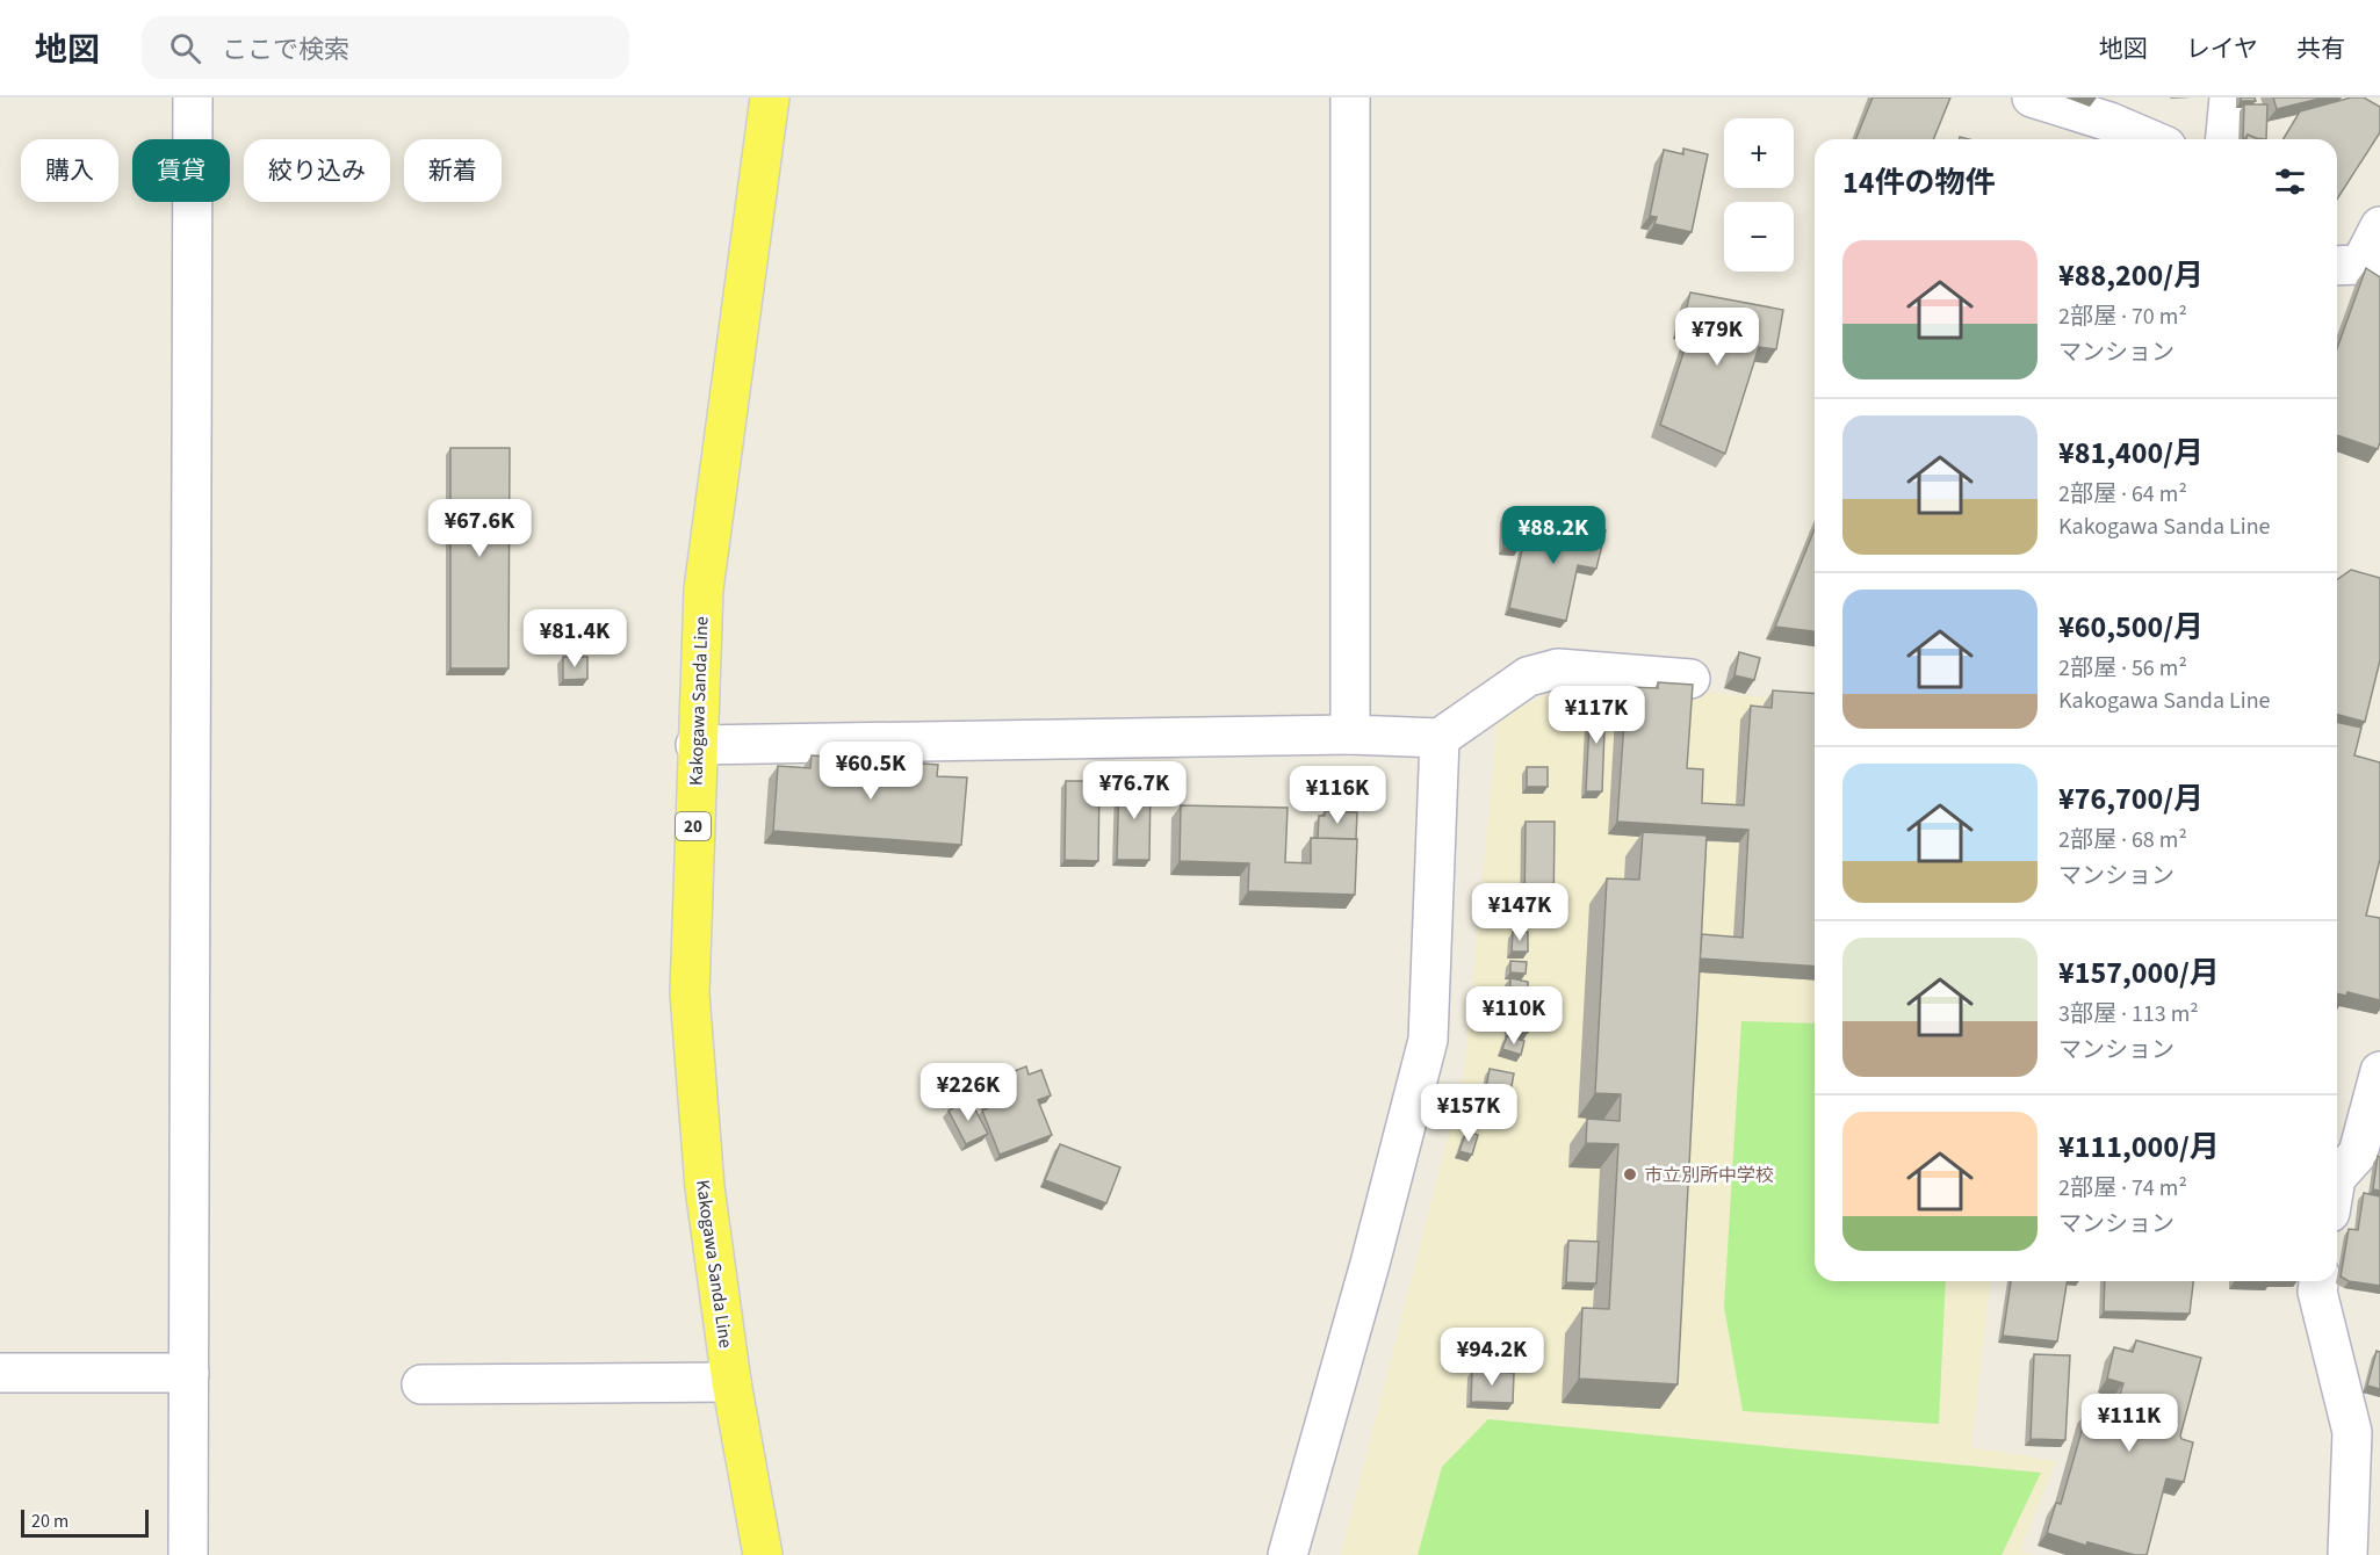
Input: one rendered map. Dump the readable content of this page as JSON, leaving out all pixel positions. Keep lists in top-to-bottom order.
{
  "streets": {
    "main road": ["Kakogawa Sanda Line", "20"]
  },
  "places": ["市立別所中学校"],
  "scale_bar": "20 m",
  "page": {
    "header": "地図",
    "search": "ここで検索",
    "nav": ["地図", "レイヤ", "共有"],
    "map_buttons": ["+", "−"],
    "chip": [
      "購入",
      "賃貸",
      "絞り込み",
      "新着"
    ],
    "heading": "14件の物件",
    "list": [
      {
        "name": "¥88,200/月",
        "note": "2部屋 · 70 m² · マンション"
      },
      {
        "name": "¥81,400/月",
        "note": "2部屋 · 64 m² · Kakogawa Sanda Line"
      },
      {
        "name": "¥60,500/月",
        "note": "2部屋 · 56 m² · Kakogawa Sanda Line"
      },
      {
        "name": "¥76,700/月",
        "note": "2部屋 · 68 m² · マンション"
      },
      {
        "name": "¥157,000/月",
        "note": "3部屋 · 113 m² · マンション"
      },
      {
        "name": "¥111,000/月",
        "note": "2部屋 · 74 m² · マンション"
      }
    ],
    "price": [
      "¥79K",
      "¥67.6K",
      "¥88.2K",
      "¥81.4K",
      "¥117K",
      "¥60.5K",
      "¥76.7K",
      "¥116K",
      "¥147K",
      "¥110K",
      "¥226K",
      "¥157K",
      "¥94.2K",
      "¥111K"
    ],
    "scale": "20 m"
  }
}
